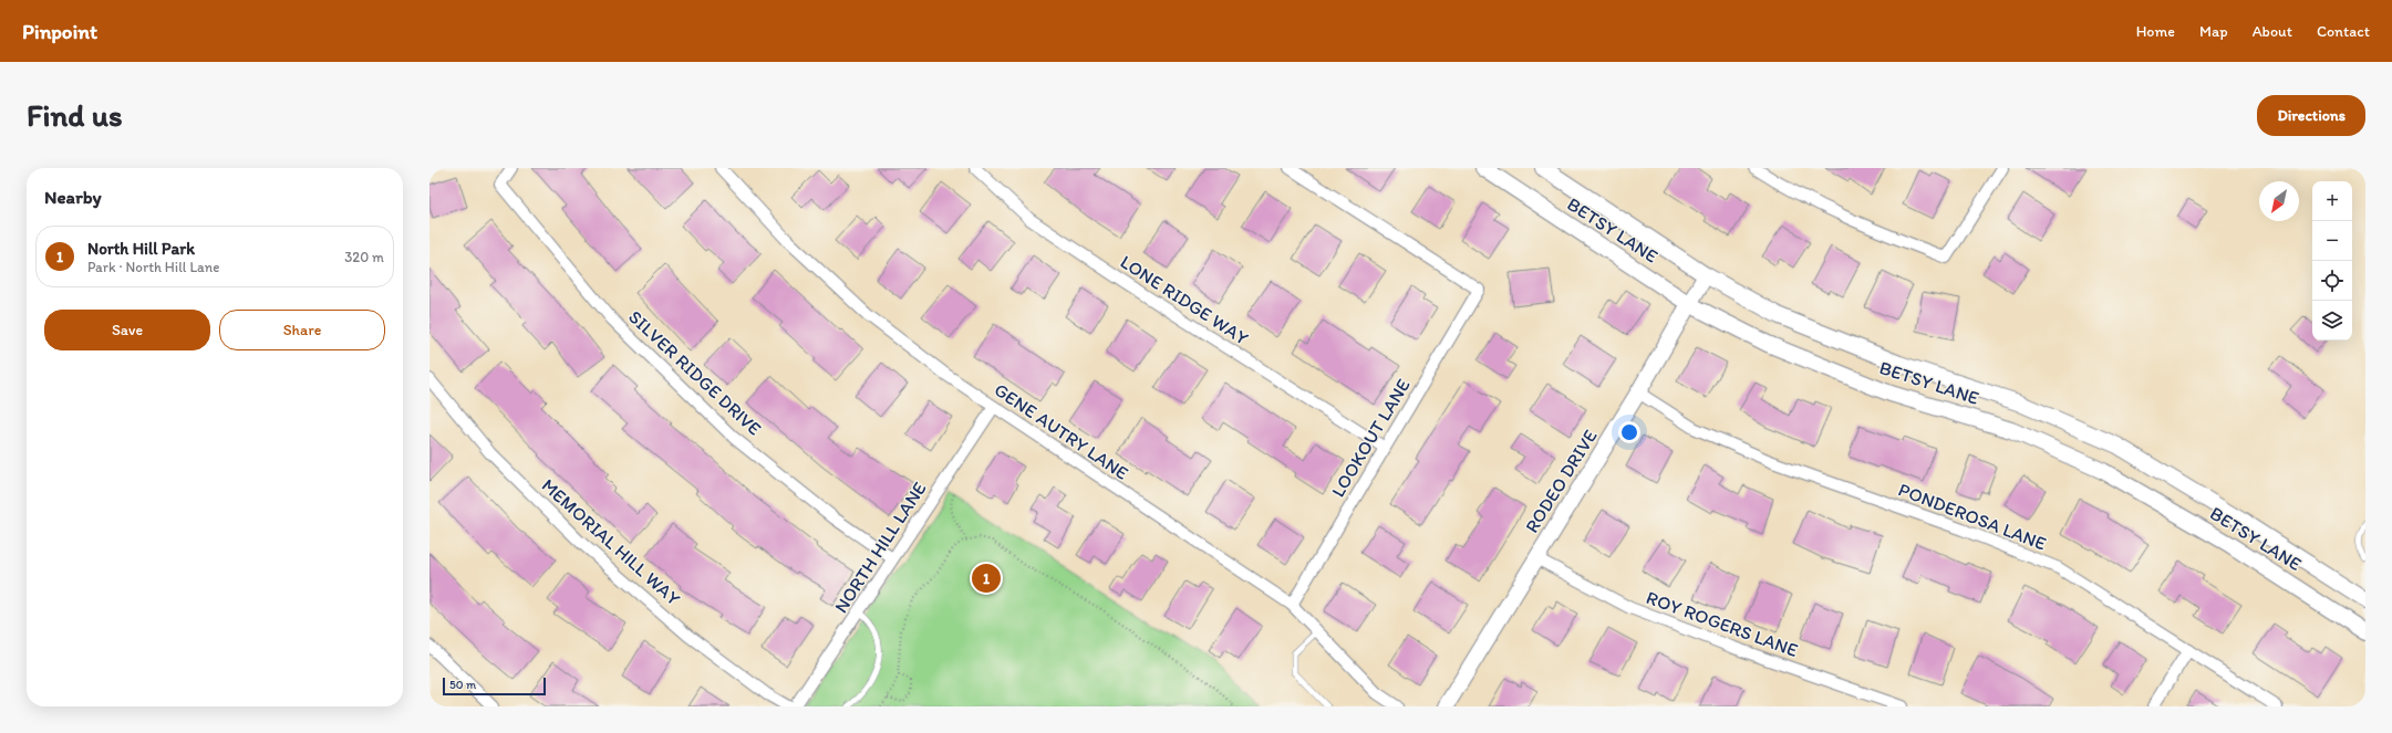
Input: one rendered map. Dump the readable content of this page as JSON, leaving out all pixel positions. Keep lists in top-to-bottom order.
{
  "streets": {
    "main road": ["BETSY LANE", "RODEO DRIVE"],
    "street": [
      "LONE RIDGE WAY",
      "SILVER RIDGE DRIVE",
      "GENE AUTRY LANE",
      "LOOKOUT LANE",
      "PONDEROSA LANE",
      "MEMORIAL HILL WAY",
      "NORTH HILL LANE",
      "ROY ROGERS LANE"
    ]
  },
  "crossings": [
    ["BETSY LANE", "RODEO DRIVE"],
    ["LONE RIDGE WAY", "LOOKOUT LANE"],
    ["SILVER RIDGE DRIVE", "NORTH HILL LANE"],
    ["GENE AUTRY LANE", "LOOKOUT LANE"],
    ["GENE AUTRY LANE", "NORTH HILL LANE"],
    ["RODEO DRIVE", "PONDEROSA LANE"],
    ["RODEO DRIVE", "ROY ROGERS LANE"]
  ],
  "scale_bar": "50 m",
  "north": "bottom left",
  "page": {
    "header": "Pinpoint",
    "nav": [
      "Home",
      "Map",
      "About",
      "Contact"
    ],
    "buttons": [
      "Directions",
      ["Save", "Share"]
    ],
    "title": "Find us",
    "heading": "Nearby",
    "map_buttons": ["+", "−"],
    "list": [
      {
        "mark": "1",
        "name": "North Hill Park",
        "note": "Park · North Hill Lane",
        "value": "320 m"
      }
    ],
    "pins": "1",
    "scale": "50 m"
  }
}
